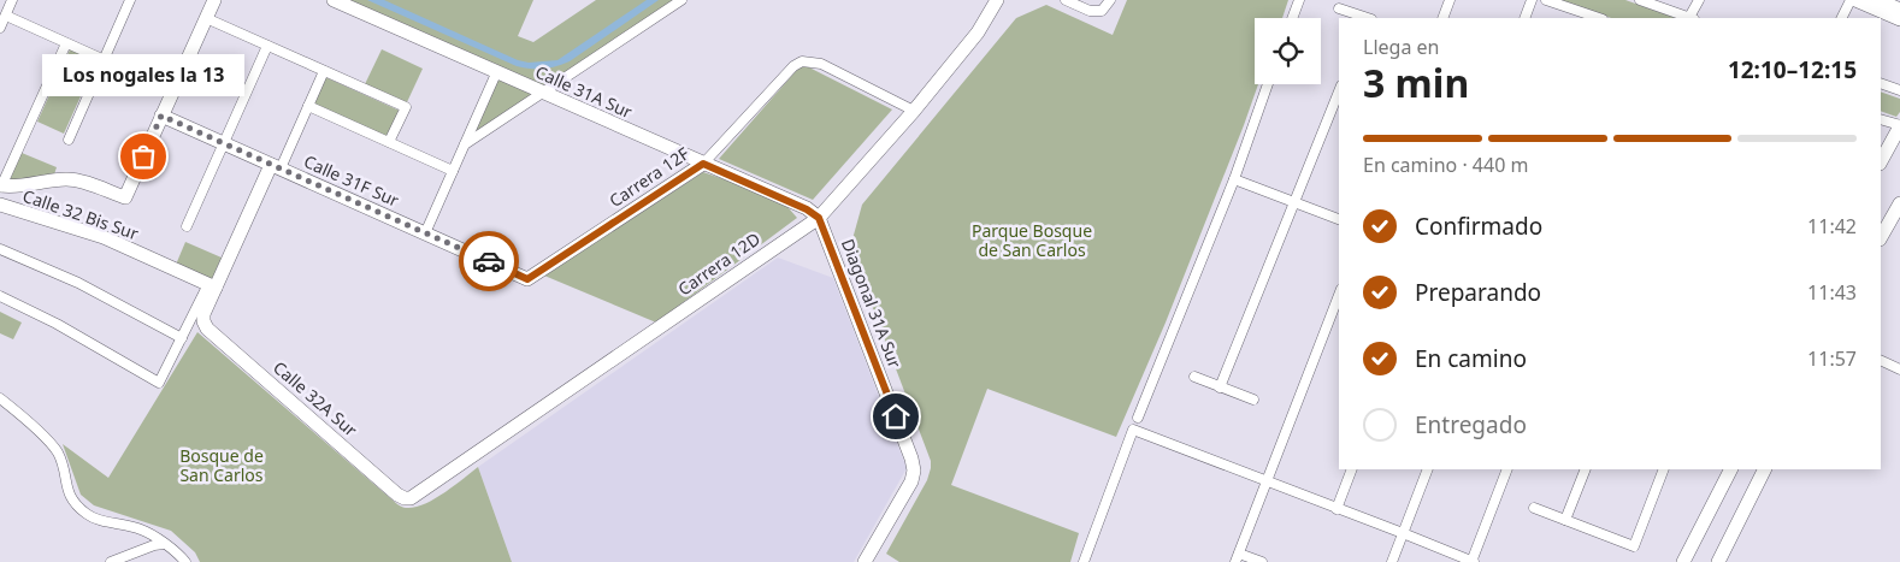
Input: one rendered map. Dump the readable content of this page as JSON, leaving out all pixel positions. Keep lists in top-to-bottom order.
{
  "streets": {
    "street": [
      "Calle 31A Sur",
      "Carrera 12F",
      "Calle 31F Sur",
      "Calle 32 Bis Sur",
      "Carrera 12D",
      "Diagonal 31A Sur",
      "Calle 32A Sur"
    ]
  },
  "crossings": [
    ["Calle 31A Sur", "Carrera 12F"],
    ["Calle 31A Sur", "Carrera 12D"],
    ["Calle 31A Sur", "Diagonal 31A Sur"],
    ["Carrera 12F", "Calle 31F Sur"],
    ["Carrera 12F", "Carrera 12D"],
    ["Calle 32 Bis Sur", "Calle 32A Sur"],
    ["Carrera 12D", "Diagonal 31A Sur"],
    ["Carrera 12D", "Calle 32A Sur"]
  ],
  "parks": ["Parque Bosque de San Carlos", "Bosque de San Carlos"],
  "places": ["Los nogales la 13"],
  "page": {
    "heading": ["3 min", "Llega en", "12:10–12:15"],
    "bubble": "Los nogales la 13",
    "bar": "En camino · 440 m",
    "list": [
      ["Confirmado", "11:42"],
      ["Preparando", "11:43"],
      ["En camino", "11:57"],
      "Entregado"
    ]
  }
}
